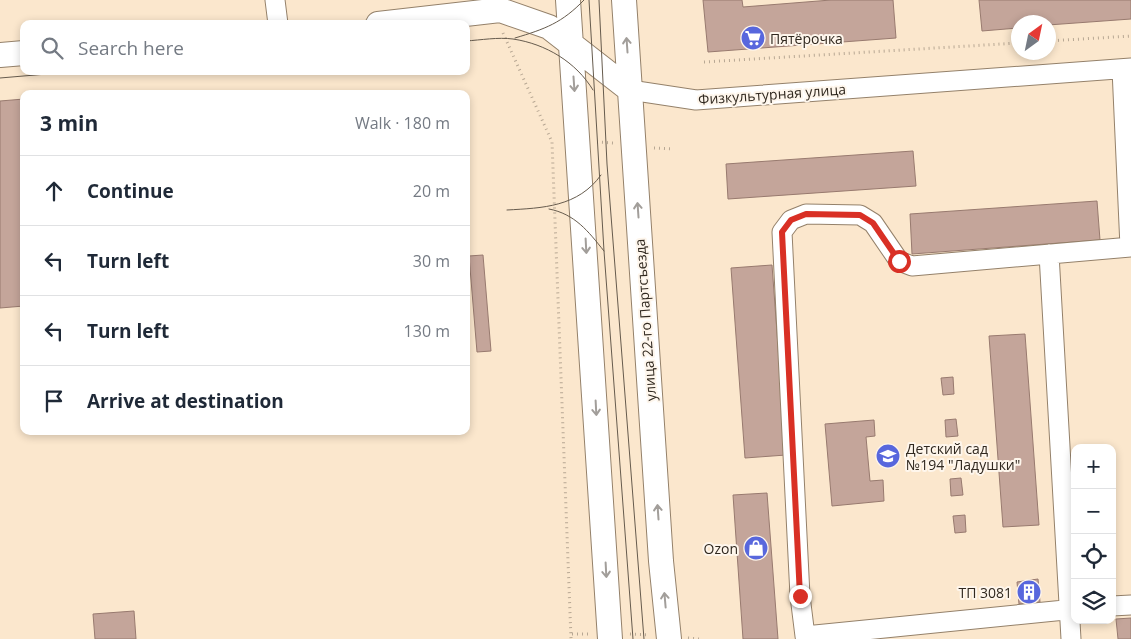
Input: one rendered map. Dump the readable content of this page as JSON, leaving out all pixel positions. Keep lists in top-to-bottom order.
{
  "streets": {
    "main road": ["Физкультурная улица", "улица 22-го Партсъезда"]
  },
  "crossings": [
    ["Физкультурная улица", "улица 22-го Партсъезда"]
  ],
  "places": {
    "supermarket": ["Пятёрочка"],
    "school or university": ["Детский сад №194 \"Ладушки\""],
    "shop": ["Ozon"],
    "building": ["ТП 3081"]
  },
  "north": "top right",
  "page": {
    "search": "Search here",
    "heading": ["3 min", "Walk · 180 m"],
    "list": [
      ["Continue", "20 m"],
      ["Turn left", "30 m"],
      ["Turn left", "130 m"],
      "Arrive at destination"
    ],
    "map_buttons": ["+", "−"]
  }
}
